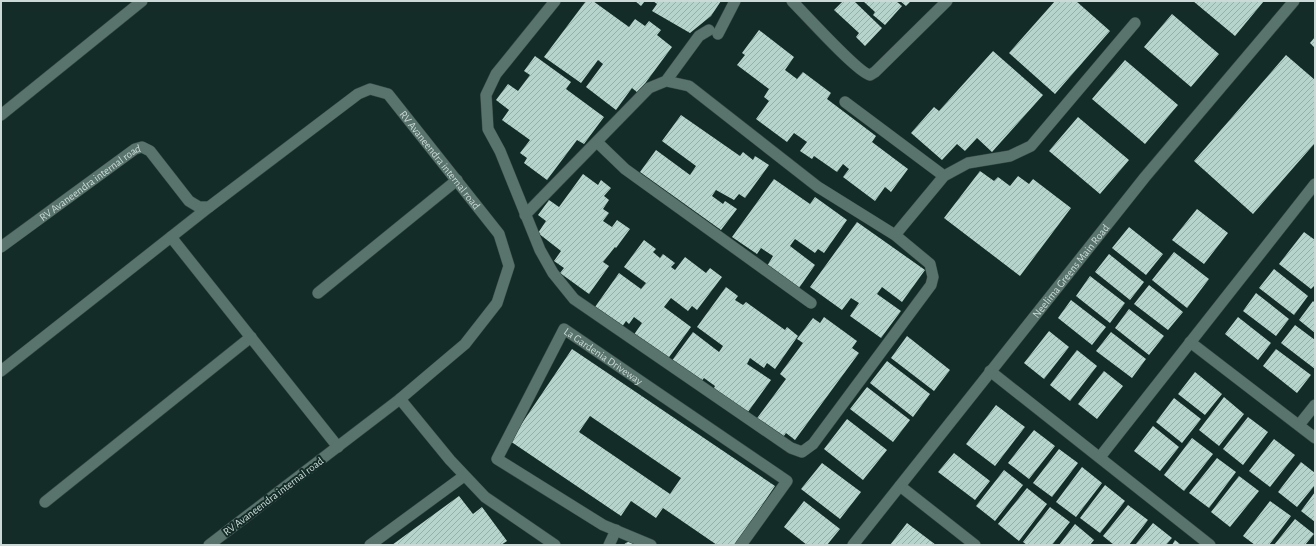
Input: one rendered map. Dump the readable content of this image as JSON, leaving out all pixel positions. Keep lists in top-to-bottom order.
{
  "streets": {
    "street": ["RV Avaneendra internal road", "Neelima Greens Main Road", "La Gardenia Driveway"]
  }
}
